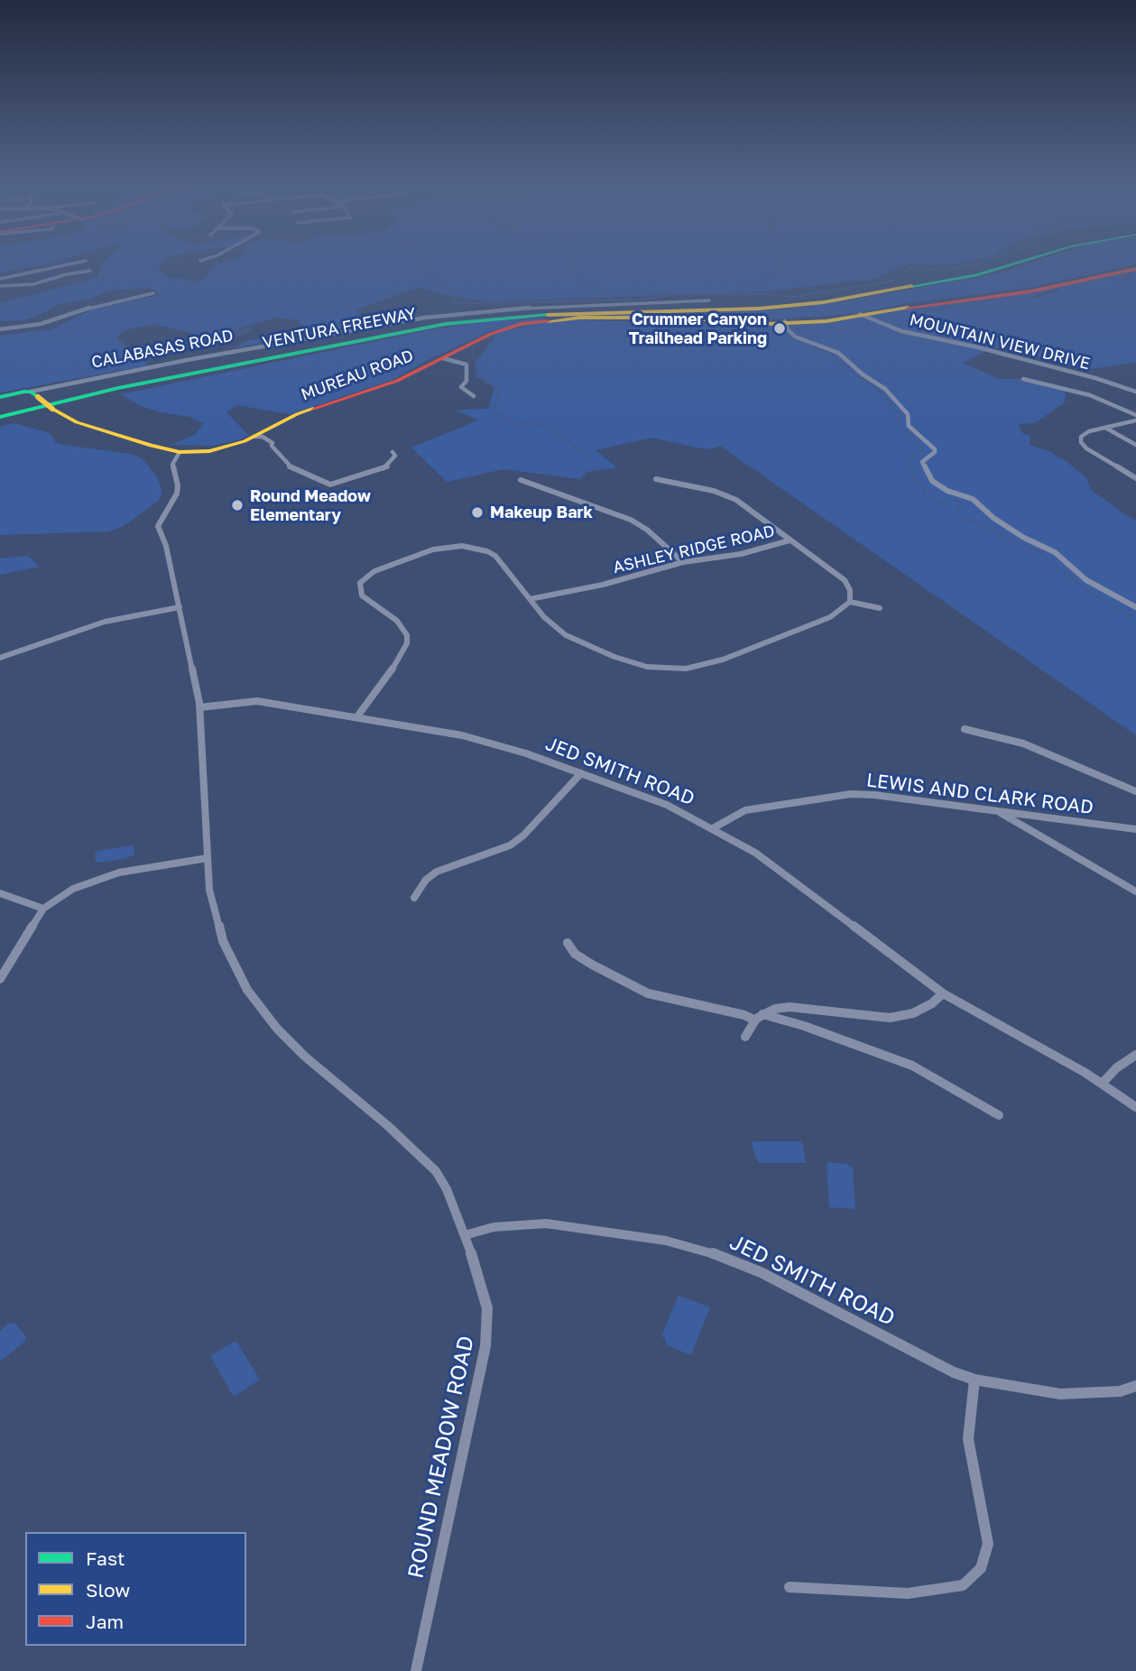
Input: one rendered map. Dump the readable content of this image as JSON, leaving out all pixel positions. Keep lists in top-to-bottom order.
{
  "streets": {
    "main road": ["VENTURA FREEWAY", "CALABASAS ROAD", "MUREAU ROAD"],
    "street": [
      "MOUNTAIN VIEW DRIVE",
      "ASHLEY RIDGE ROAD",
      "JED SMITH ROAD",
      "LEWIS AND CLARK ROAD",
      "ROUND MEADOW ROAD"
    ]
  },
  "crossings": [
    ["MOUNTAIN VIEW DRIVE", "MUREAU ROAD"],
    ["CALABASAS ROAD", "MUREAU ROAD"],
    ["MUREAU ROAD", "ROUND MEADOW ROAD"],
    ["JED SMITH ROAD", "LEWIS AND CLARK ROAD"],
    ["JED SMITH ROAD", "ROUND MEADOW ROAD"]
  ],
  "places": ["Crummer Canyon Trailhead Parking", "Round Meadow Elementary", "Makeup Bark"],
  "legend": ["Fast", "Slow", "Jam"]
}
